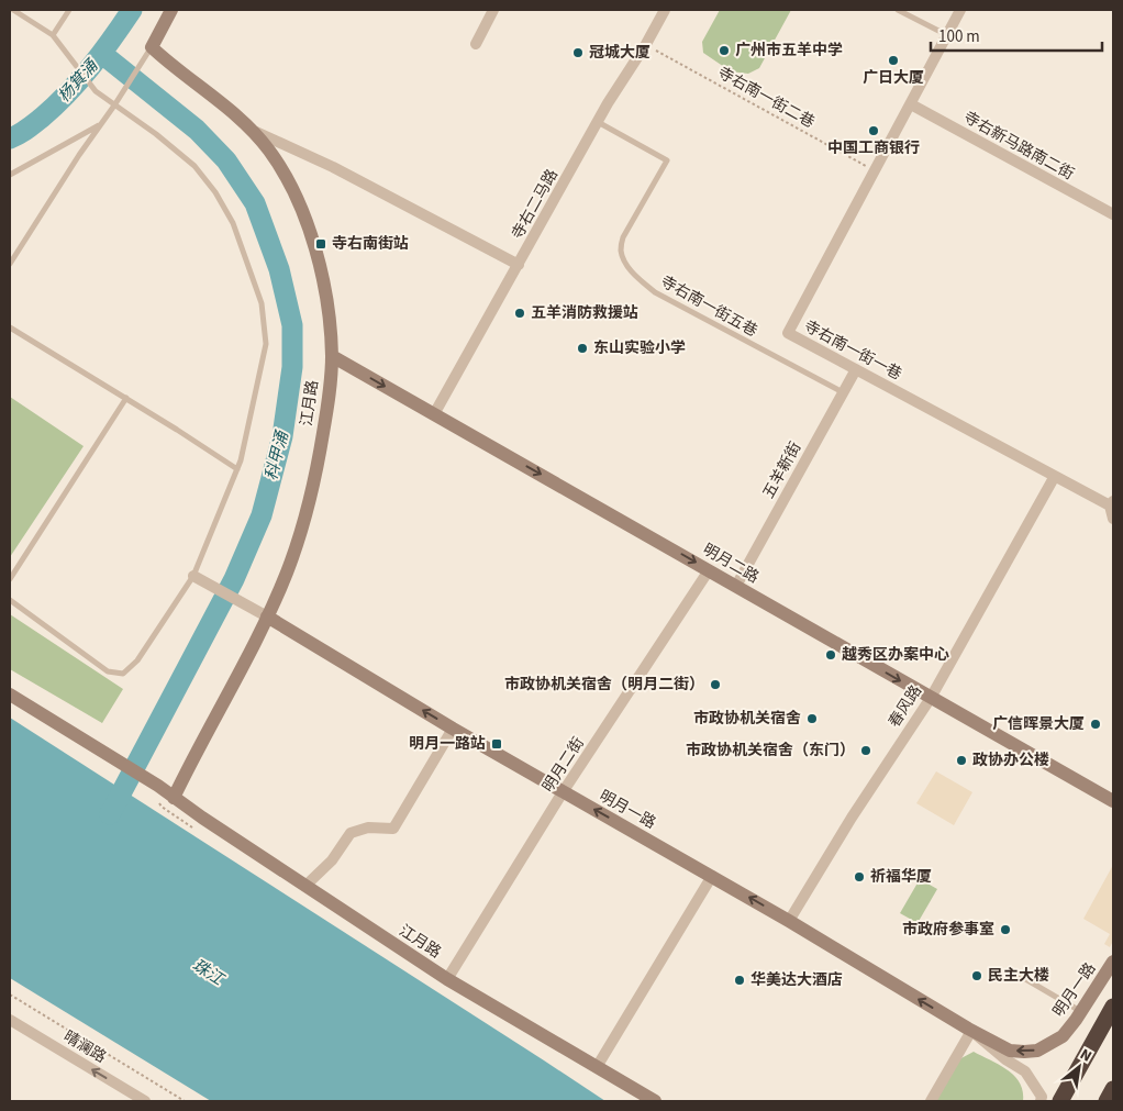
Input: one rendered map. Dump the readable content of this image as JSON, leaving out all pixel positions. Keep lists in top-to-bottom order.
{
  "streets": {
    "street": [
      "寺右新马路南二街",
      "寺右二马路",
      "寺右南一街一巷",
      "江月路",
      "五羊新街",
      "明月二路",
      "春风路",
      "明月二街",
      "明月一路",
      "晴澜路"
    ],
    "lane": ["寺右南一街五巷"],
    "path": ["寺右南一街二巷"]
  },
  "crossings": [
    ["寺右南一街二巷", "寺右二马路"],
    ["寺右南一街二巷", "寺右南一街一巷"],
    ["寺右新马路南二街", "寺右南一街一巷"],
    ["寺右二马路", "寺右南一街五巷"],
    ["寺右二马路", "明月二路"],
    ["寺右南一街五巷", "五羊新街"],
    ["寺右南一街一巷", "五羊新街"],
    ["寺右南一街一巷", "春风路"],
    ["江月路", "明月二路"],
    ["江月路", "明月二街"],
    ["江月路", "明月一路"],
    ["五羊新街", "明月二路"],
    ["明月二路", "春风路"],
    ["明月二路", "明月二街"],
    ["春风路", "明月一路"],
    ["明月二街", "明月一路"]
  ],
  "one_way": ["明月二路", "明月一路", "晴澜路"],
  "water": ["杨箕涌", "科甲涌", "珠江"],
  "places": {
    "other": [
      "广州市五羊中学",
      "冠城大厦",
      "广日大厦",
      "中国工商银行",
      "五羊消防救援站",
      "东山实验小学",
      "越秀区办案中心",
      "市政协机关宿舍（明月二街）",
      "市政协机关宿舍",
      "广信晖景大厦",
      "市政协机关宿舍（东门）",
      "政协办公楼",
      "祈福华厦",
      "市政府参事室",
      "民主大楼",
      "华美达大酒店"
    ],
    "transit": ["寺右南街站", "明月一路站"]
  },
  "scale_bar": "100 m",
  "north": "top right"
}
